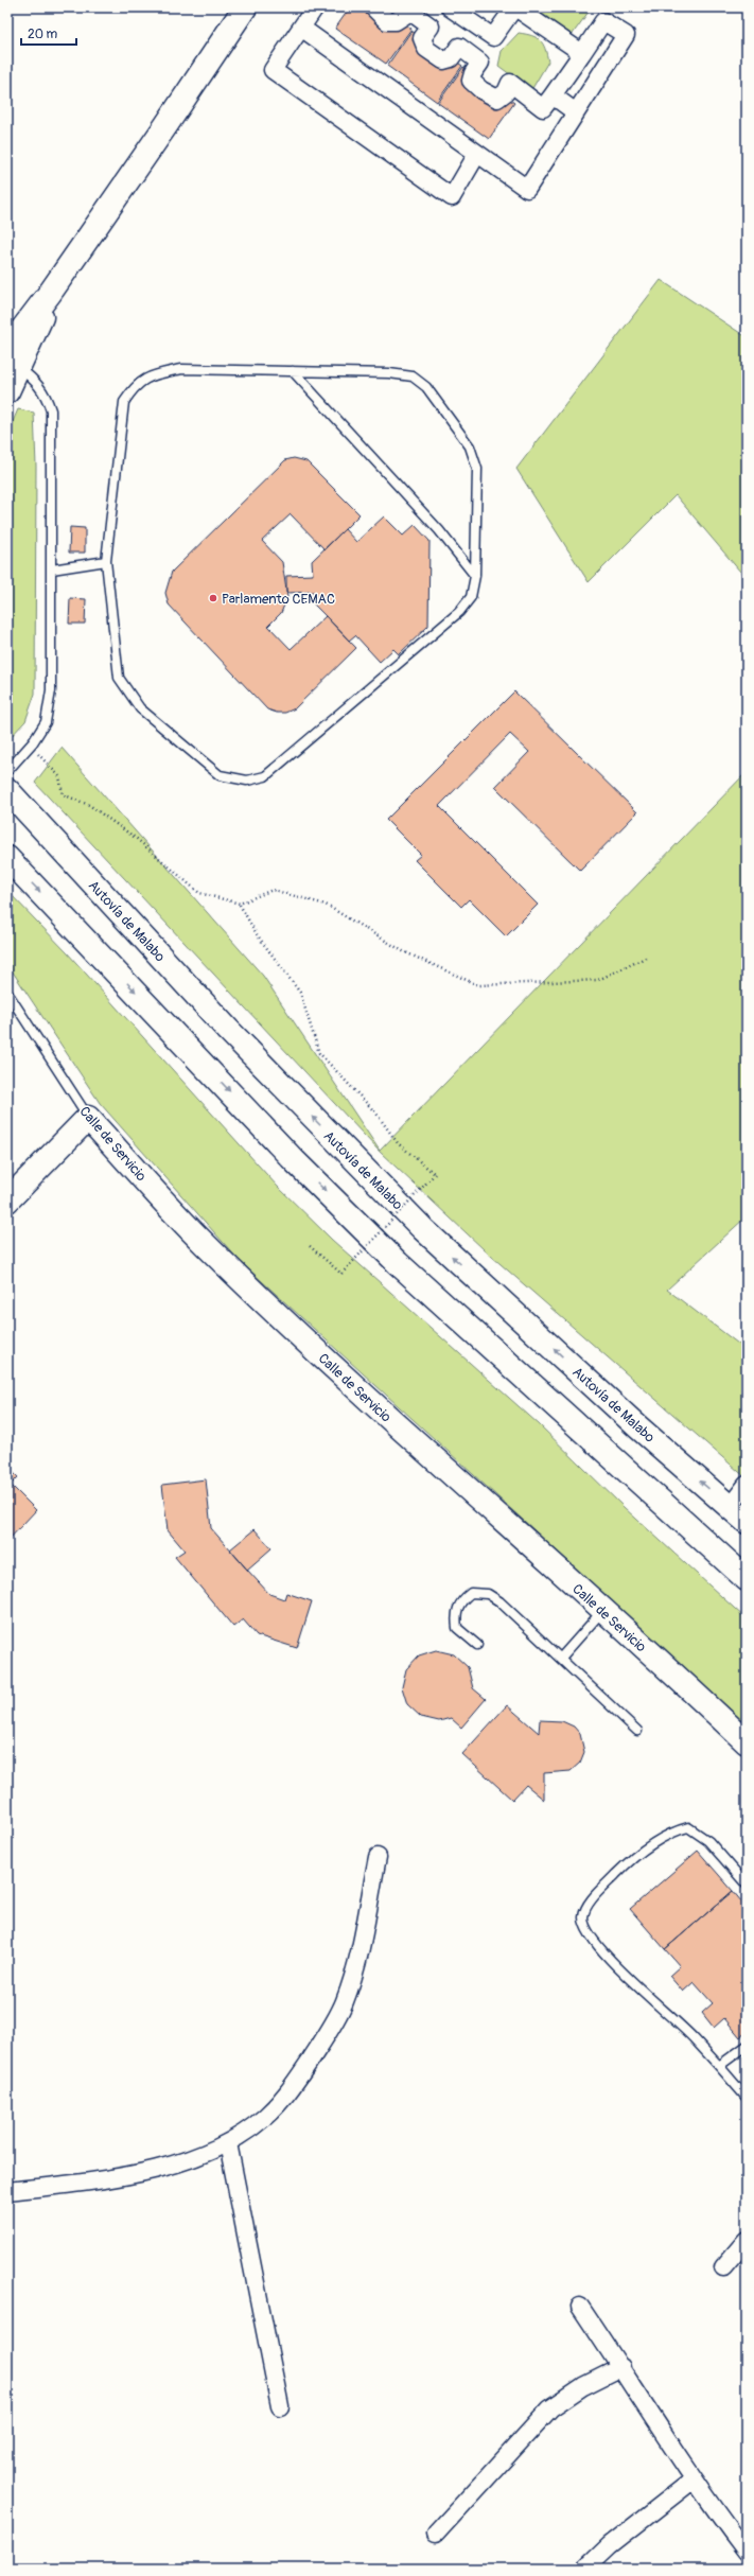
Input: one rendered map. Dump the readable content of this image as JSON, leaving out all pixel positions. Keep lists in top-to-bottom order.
{
  "streets": {
    "main road": ["Autovía de Malabo", "Calle de Servicio"]
  },
  "places": ["Parlamento CEMAC"],
  "scale_bar": "20 m"
}
